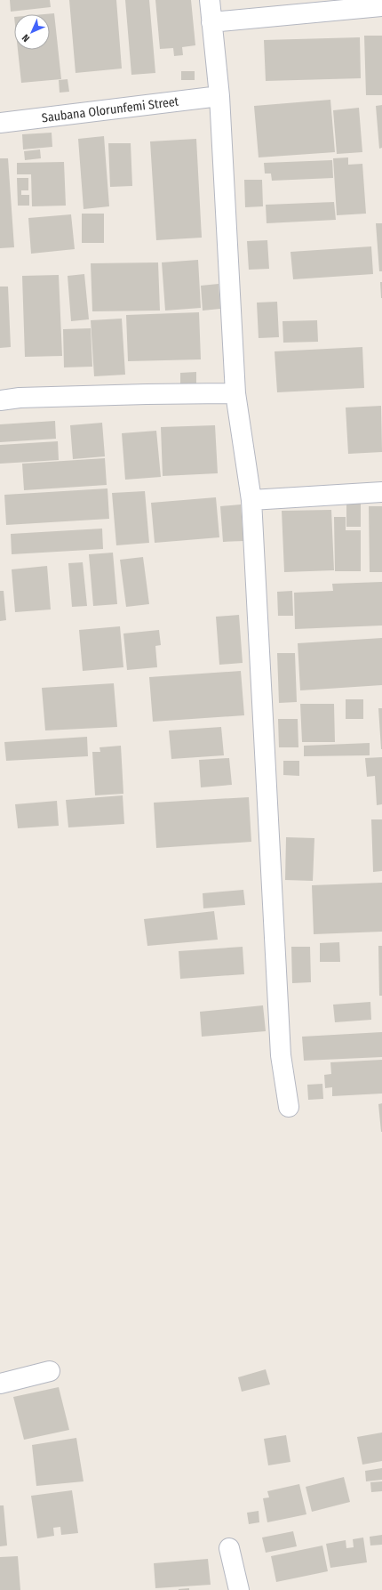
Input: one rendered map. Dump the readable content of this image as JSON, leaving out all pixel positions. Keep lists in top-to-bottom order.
{
  "streets": {
    "street": ["Saubana Olorunfemi Street"]
  },
  "north": "bottom left"
}
